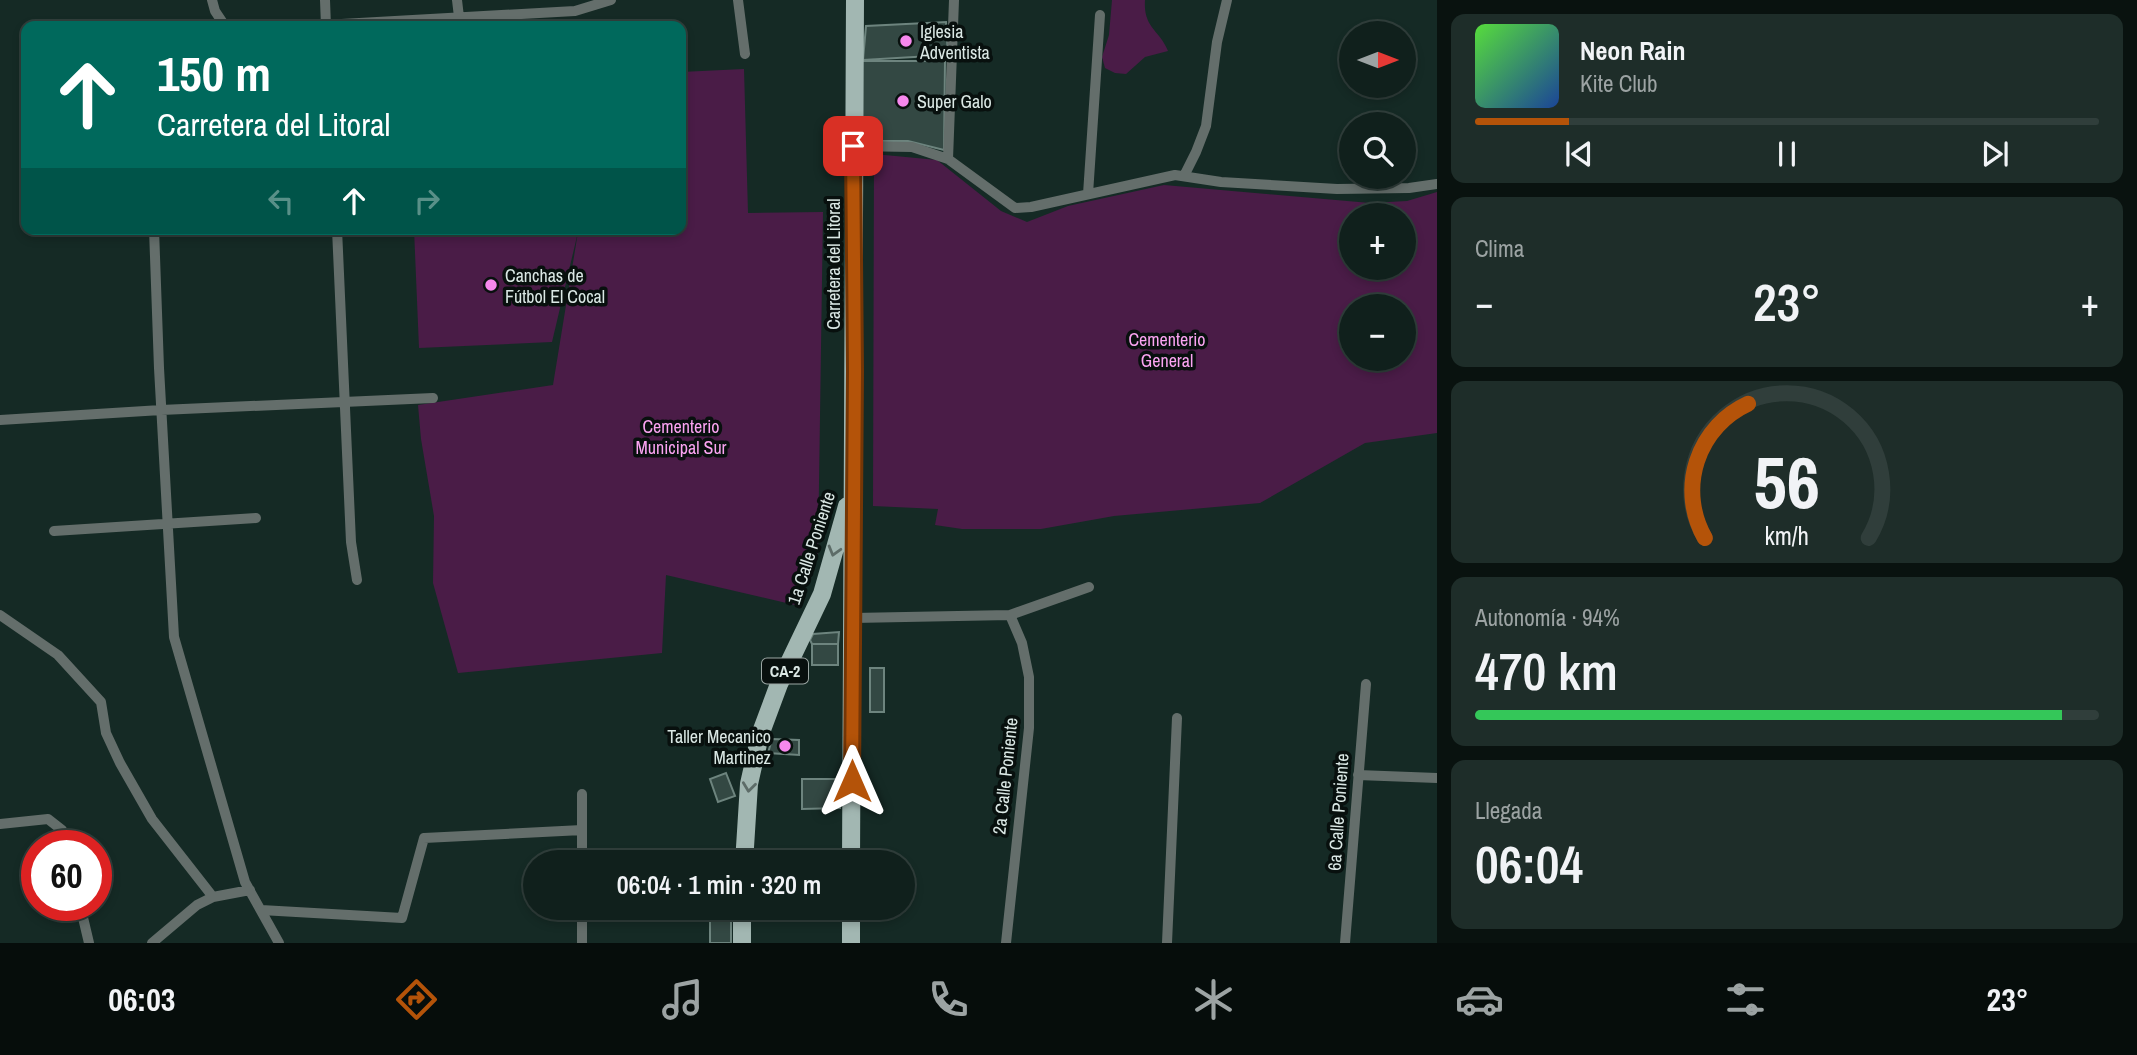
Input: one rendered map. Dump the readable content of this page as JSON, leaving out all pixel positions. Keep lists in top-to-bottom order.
{
  "streets": {
    "main road": ["Carretera del Litoral", "1a Calle Poniente", "CA-2"],
    "street": ["2a Calle Poniente", "6a Calle Poniente"]
  },
  "crossings": [
    ["Carretera del Litoral", "1a Calle Poniente"],
    ["Carretera del Litoral", "CA-2"],
    ["1a Calle Poniente", "CA-2"]
  ],
  "parks": ["Cementerio General", "Cementerio Municipal Sur"],
  "places": [
    "Iglesia Adventista",
    "Super Galo",
    "Canchas de Fútbol El Cocal",
    "Taller Mecanico Martinez"
  ],
  "north": "right",
  "page": {
    "map_buttons": ["+", "−"],
    "turn": ["150 m", "Carretera del Litoral"],
    "song": ["Neon Rain", "Kite Club"],
    "tile": [
      "Clima",
      ["Autonomía · 94%", "470 km"],
      ["Llegada", "06:04"]
    ],
    "heat": ["−", "23°", "+"],
    "limit": "60",
    "trip": "06:04 · 1 min · 320 m",
    "tabs": ["06:03", "23°"],
    "gauge": ["56", "km/h"]
  }
}
